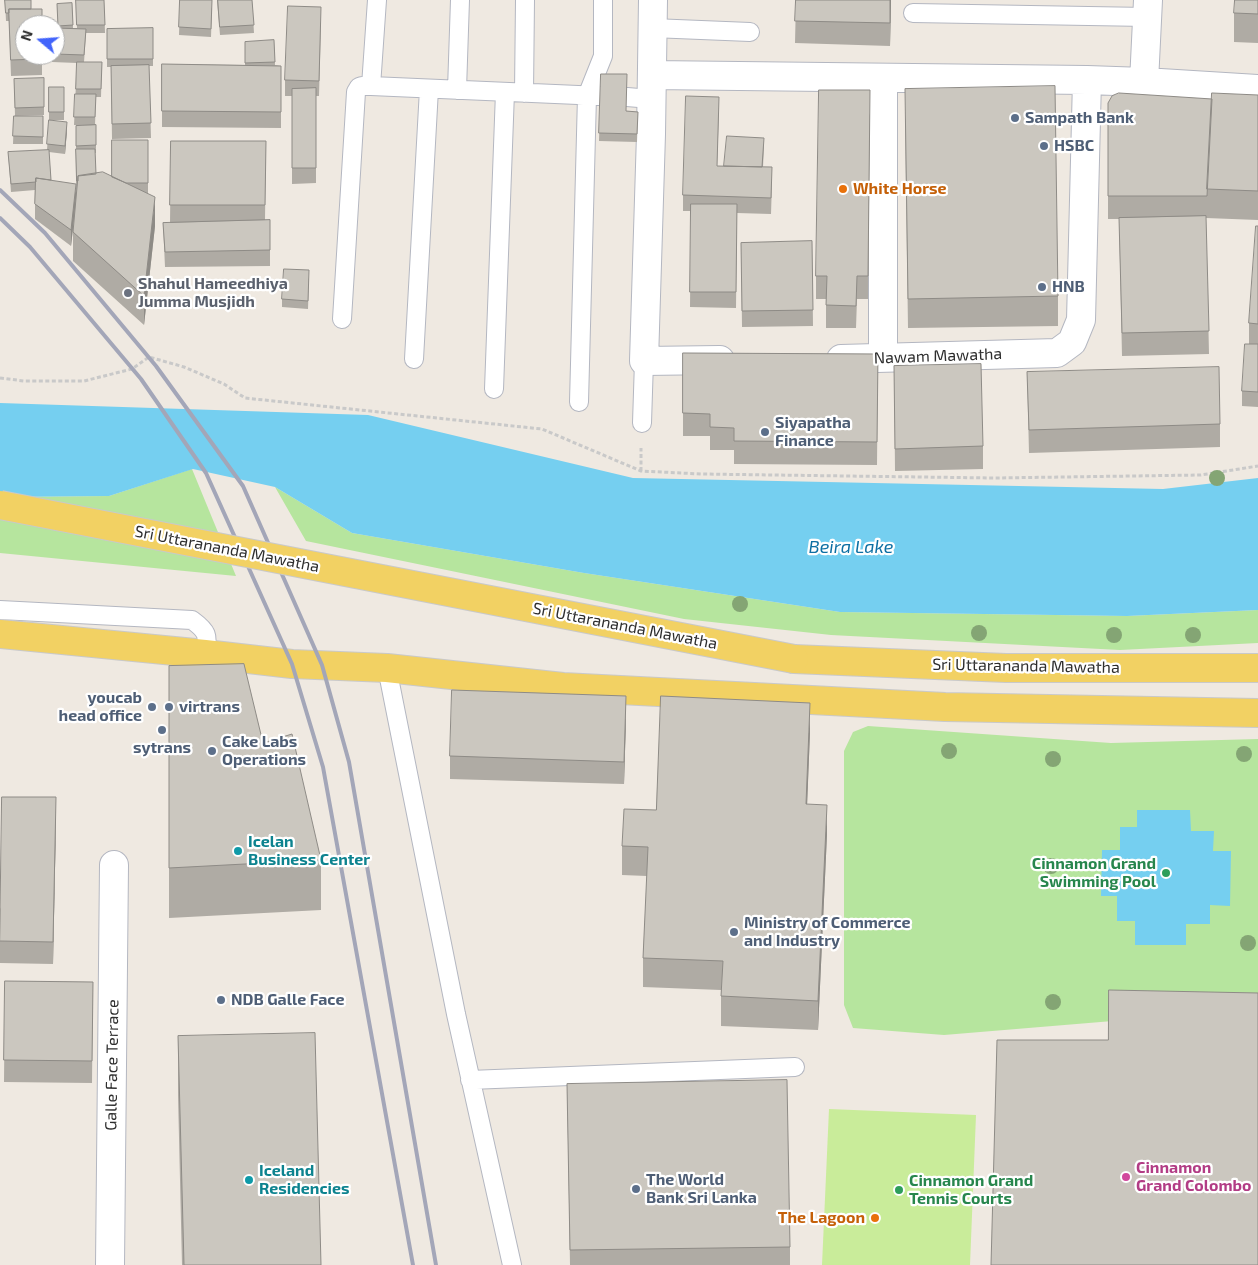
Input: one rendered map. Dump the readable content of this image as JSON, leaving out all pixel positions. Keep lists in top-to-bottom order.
{
  "streets": {
    "main road": ["Sri Uttarananda Mawatha"],
    "street": ["Nawam Mawatha", "Galle Face Terrace"]
  },
  "water": ["Beira Lake"],
  "places": [
    "Sampath Bank",
    "HSBC",
    "White Horse",
    "HNB",
    "Shahul Hameedhiya Jumma Musjidh",
    "Siyapatha Finance",
    "youcab head office",
    "virtrans",
    "sytrans",
    "Cake Labs Operations",
    "Icelan Business Center",
    "Cinnamon Grand Swimming Pool",
    "Ministry of Commerce and Industry",
    "NDB Galle Face",
    "Cinnamon Grand Colombo",
    "Iceland Residencies",
    "The World Bank Sri Lanka",
    "Cinnamon Grand Tennis Courts",
    "The Lagoon"
  ],
  "north": "left"
}
